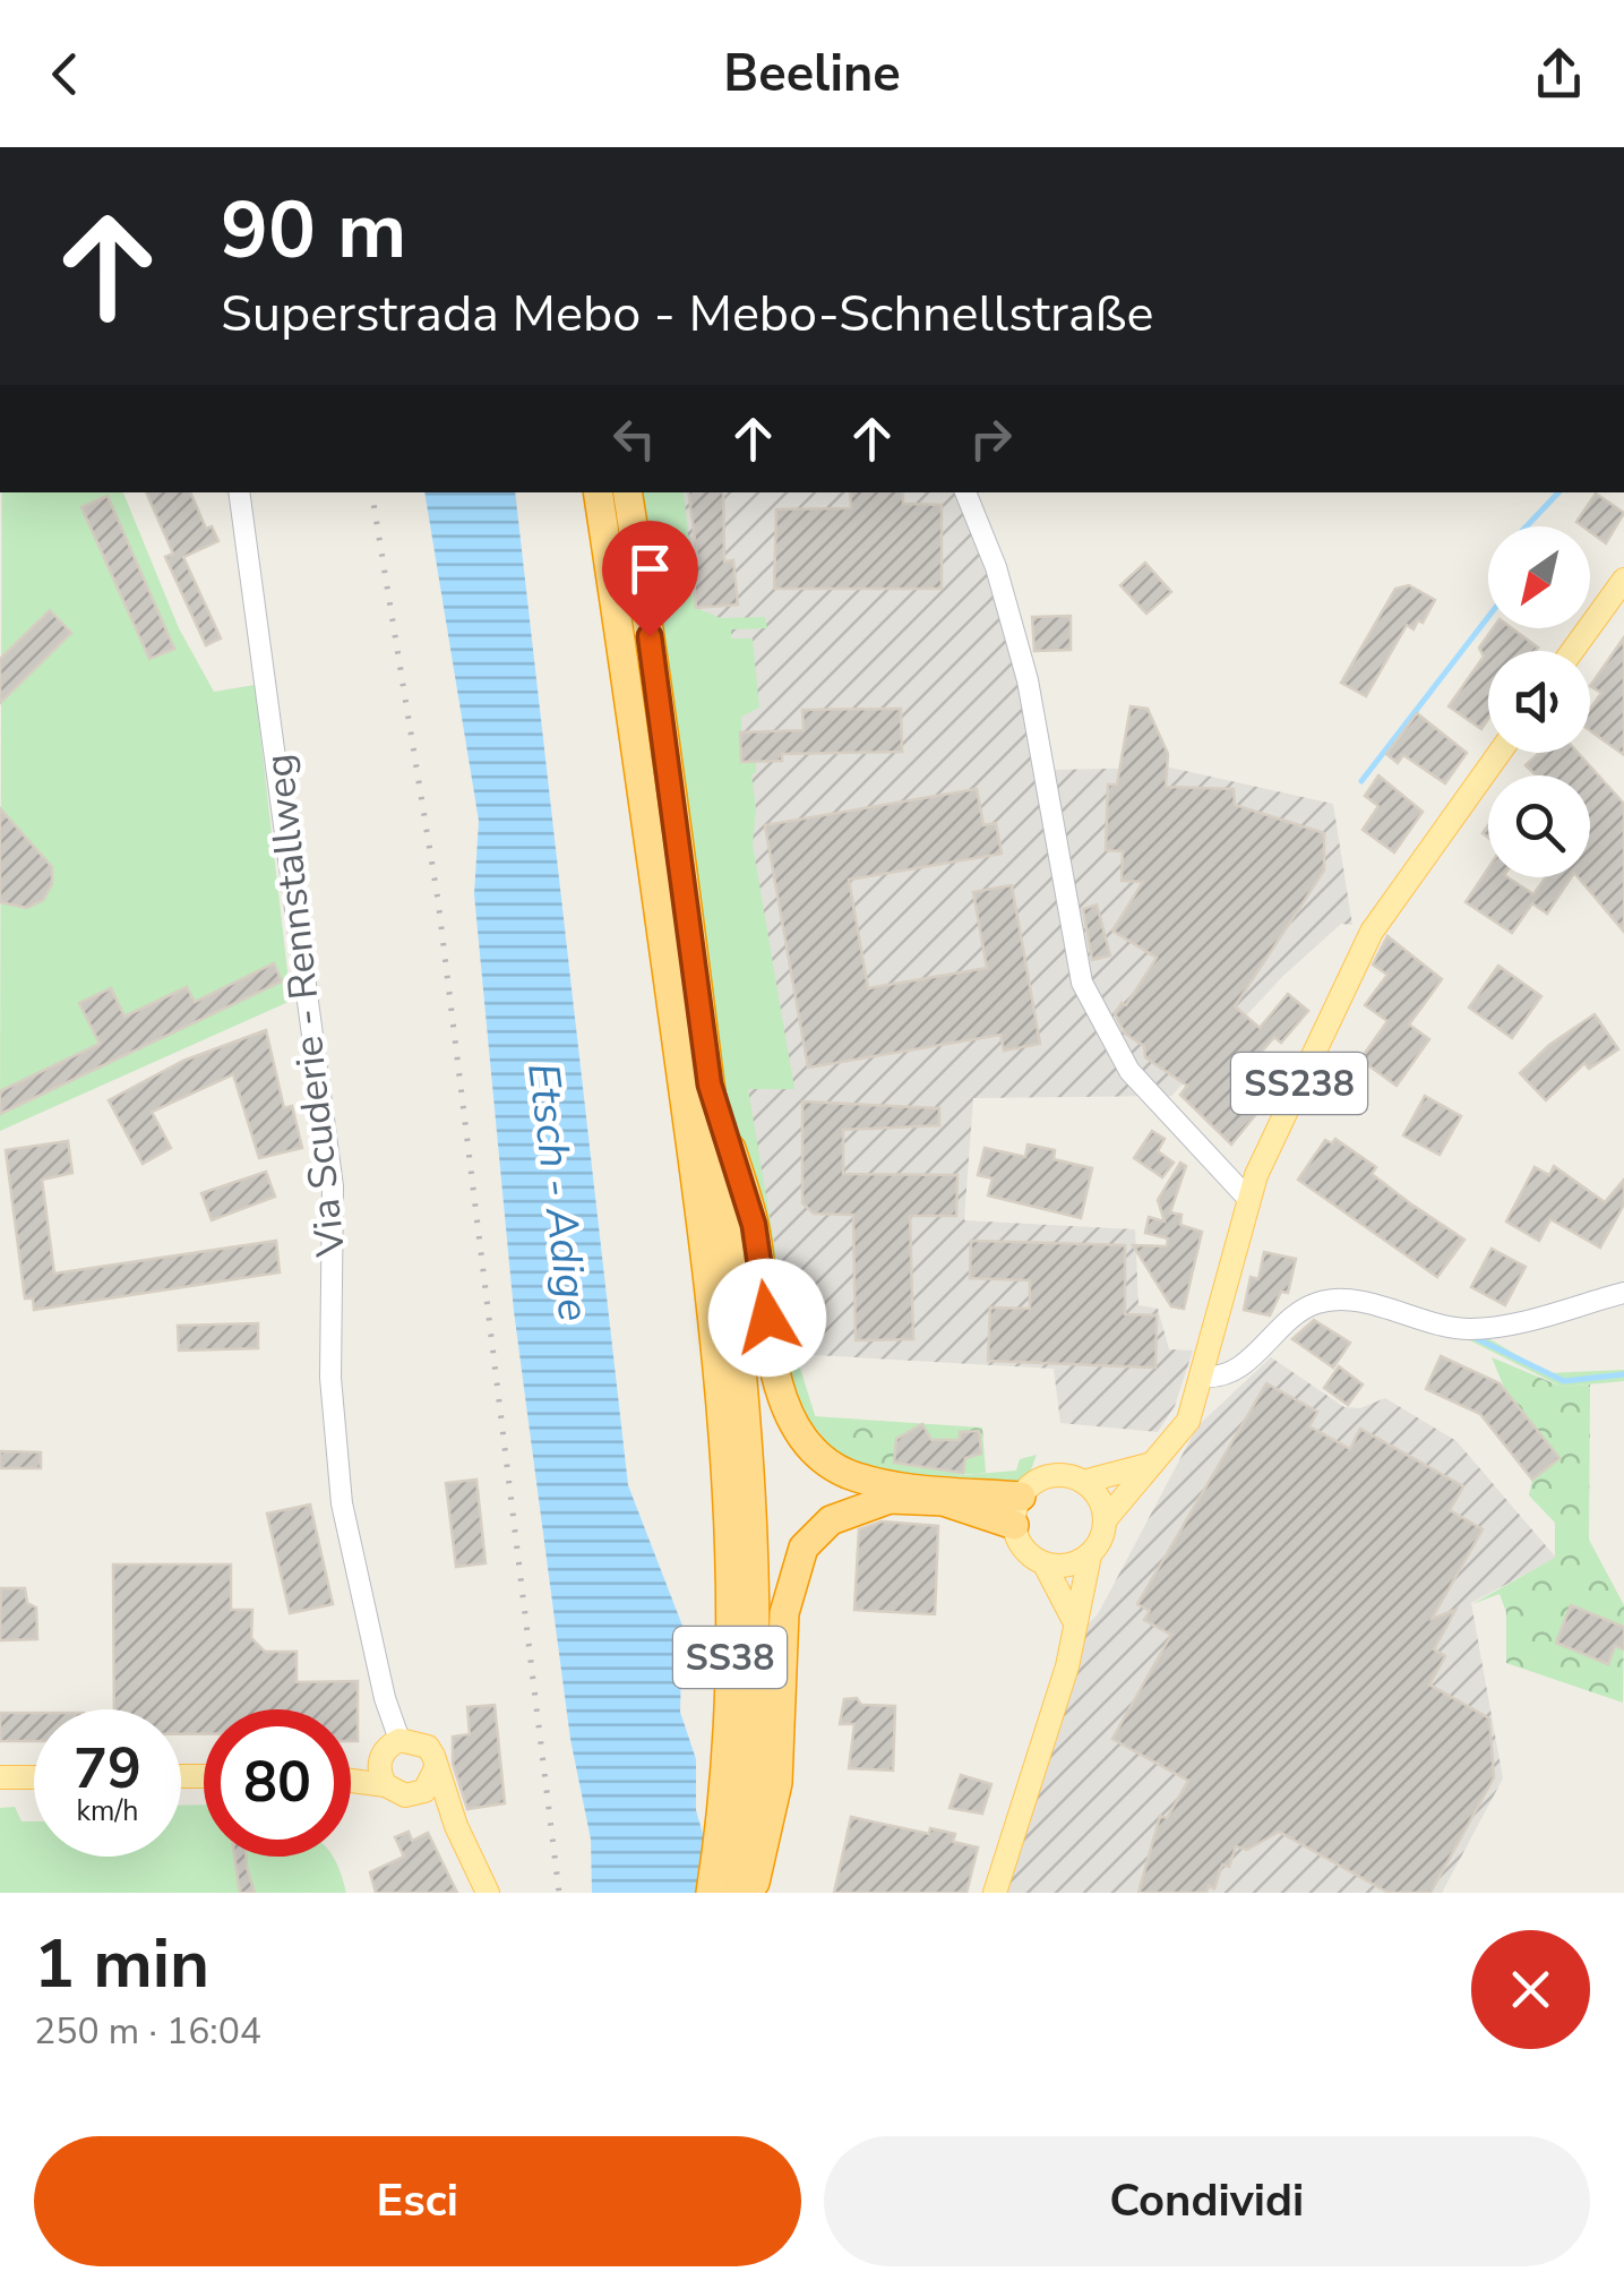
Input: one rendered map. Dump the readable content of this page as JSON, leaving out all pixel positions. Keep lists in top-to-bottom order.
{
  "streets": {
    "highway": ["SS38"],
    "main road": ["SS238"],
    "street": ["Via Scuderie - Rennstallweg"]
  },
  "water": ["Etsch - Adige"],
  "north": "bottom left",
  "page": {
    "header": "Beeline",
    "turn": ["90 m", "Superstrada Mebo - Mebo-Schnellstraße"],
    "speed": "79 km/h",
    "limit": "80",
    "heading": ["1 min", "250 m · 16:04"],
    "buttons": ["Esci", "Condividi"]
  }
}
